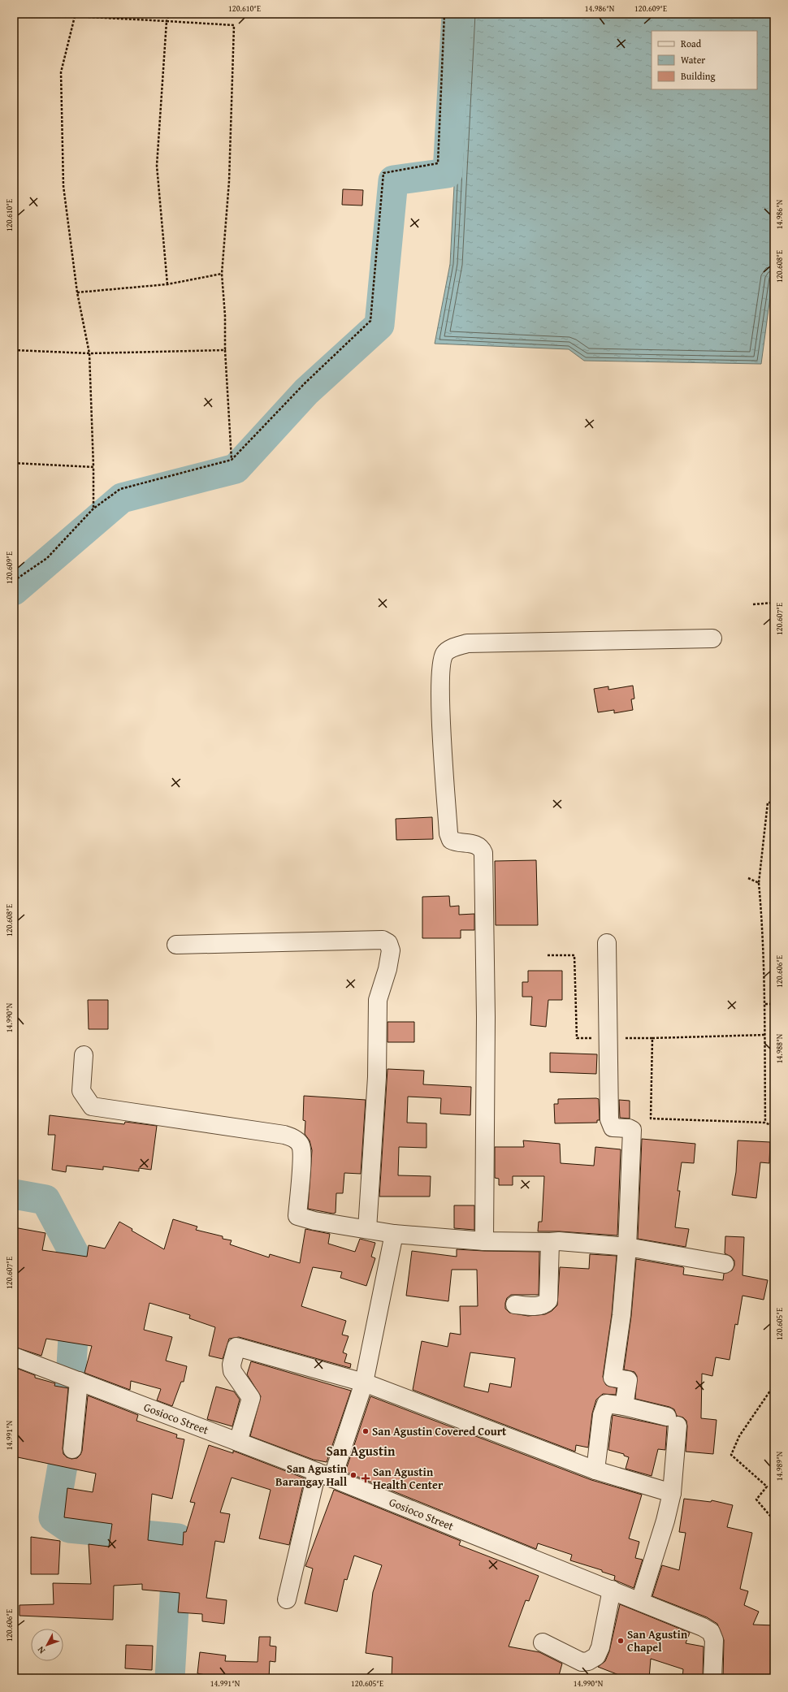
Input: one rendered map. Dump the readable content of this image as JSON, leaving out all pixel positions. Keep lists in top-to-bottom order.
{
  "streets": {
    "street": ["Gosioco Street"]
  },
  "districts": ["San Agustin"],
  "places": {
    "other": ["San Agustin Covered Court", "San Agustin Barangay Hall", "San Agustin Chapel"],
    "health": ["San Agustin Health Center"]
  },
  "legend": ["Road", "Water", "Building"],
  "north": "bottom left",
  "coordinates": [
    "120.610°E",
    "14.986°N",
    "120.609°E",
    "120.608°E",
    "120.607°E",
    "120.606°E",
    "14.990°N",
    "14.988°N",
    "120.605°E",
    "14.991°N",
    "14.989°N"
  ]
}
